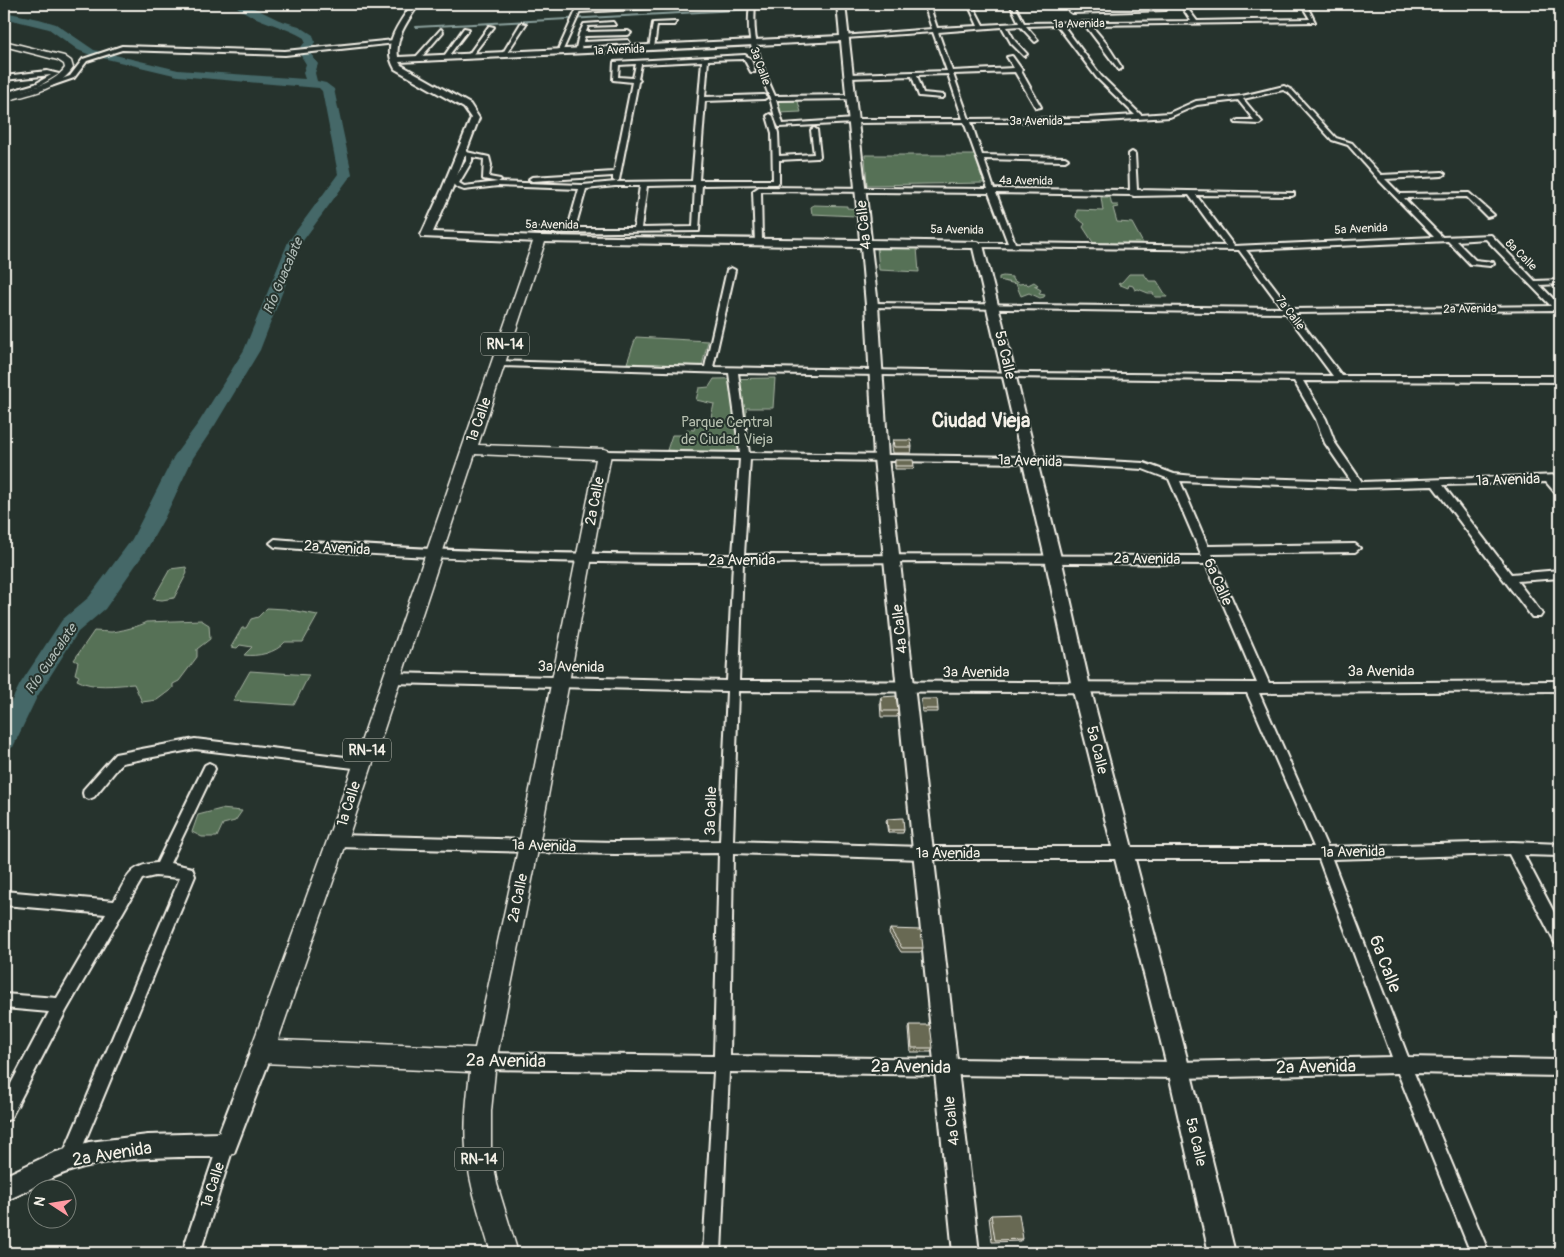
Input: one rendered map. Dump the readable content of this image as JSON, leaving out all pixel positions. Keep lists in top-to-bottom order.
{
  "streets": {
    "main road": [
      "1a Avenida",
      "2a Avenida",
      "RN-14",
      "1a Calle",
      "2a Calle"
    ],
    "street": [
      "3a Calle",
      "3a Avenida",
      "4a Avenida",
      "5a Avenida",
      "4a Calle",
      "8a Calle",
      "7a Calle",
      "5a Calle",
      "6a Calle"
    ]
  },
  "crossings": [
    ["1a Avenida", "3a Calle"],
    ["1a Avenida", "4a Calle"],
    ["1a Avenida", "5a Calle"],
    ["1a Avenida", "1a Calle"],
    ["1a Avenida", "2a Calle"],
    ["1a Avenida", "6a Calle"],
    ["3a Calle", "3a Avenida"],
    ["3a Calle", "2a Avenida"],
    ["3a Avenida", "4a Calle"],
    ["3a Avenida", "5a Calle"],
    ["3a Avenida", "1a Calle"],
    ["3a Avenida", "2a Calle"],
    ["3a Avenida", "6a Calle"],
    ["4a Avenida", "5a Avenida"],
    ["4a Avenida", "4a Calle"],
    ["4a Avenida", "7a Calle"],
    ["5a Avenida", "4a Calle"],
    ["5a Avenida", "8a Calle"],
    ["5a Avenida", "7a Calle"],
    ["5a Avenida", "5a Calle"],
    ["5a Avenida", "1a Calle"],
    ["4a Calle", "2a Avenida"],
    ["8a Calle", "2a Avenida"],
    ["2a Avenida", "7a Calle"],
    ["2a Avenida", "5a Calle"],
    ["2a Avenida", "1a Calle"],
    ["2a Avenida", "2a Calle"],
    ["2a Avenida", "6a Calle"]
  ],
  "districts": ["Ciudad Vieja"],
  "water": ["Río Guacalate"],
  "parks": ["Parque Central de Ciudad Vieja"],
  "north": "left"
}
